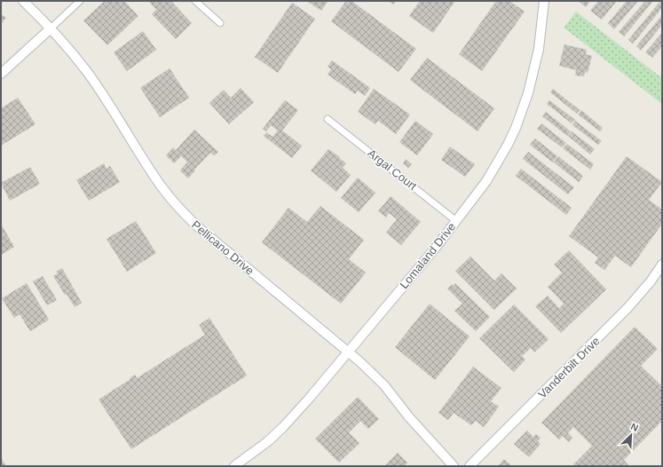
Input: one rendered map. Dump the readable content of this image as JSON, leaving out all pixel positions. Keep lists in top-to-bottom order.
{
  "streets": {
    "street": [
      "Argal Court",
      "Pellicano Drive",
      "Lomaland Drive",
      "Vanderbilt Drive"
    ]
  },
  "crossings": [
    ["Argal Court", "Lomaland Drive"],
    ["Pellicano Drive", "Lomaland Drive"]
  ],
  "north": "top right"
}
